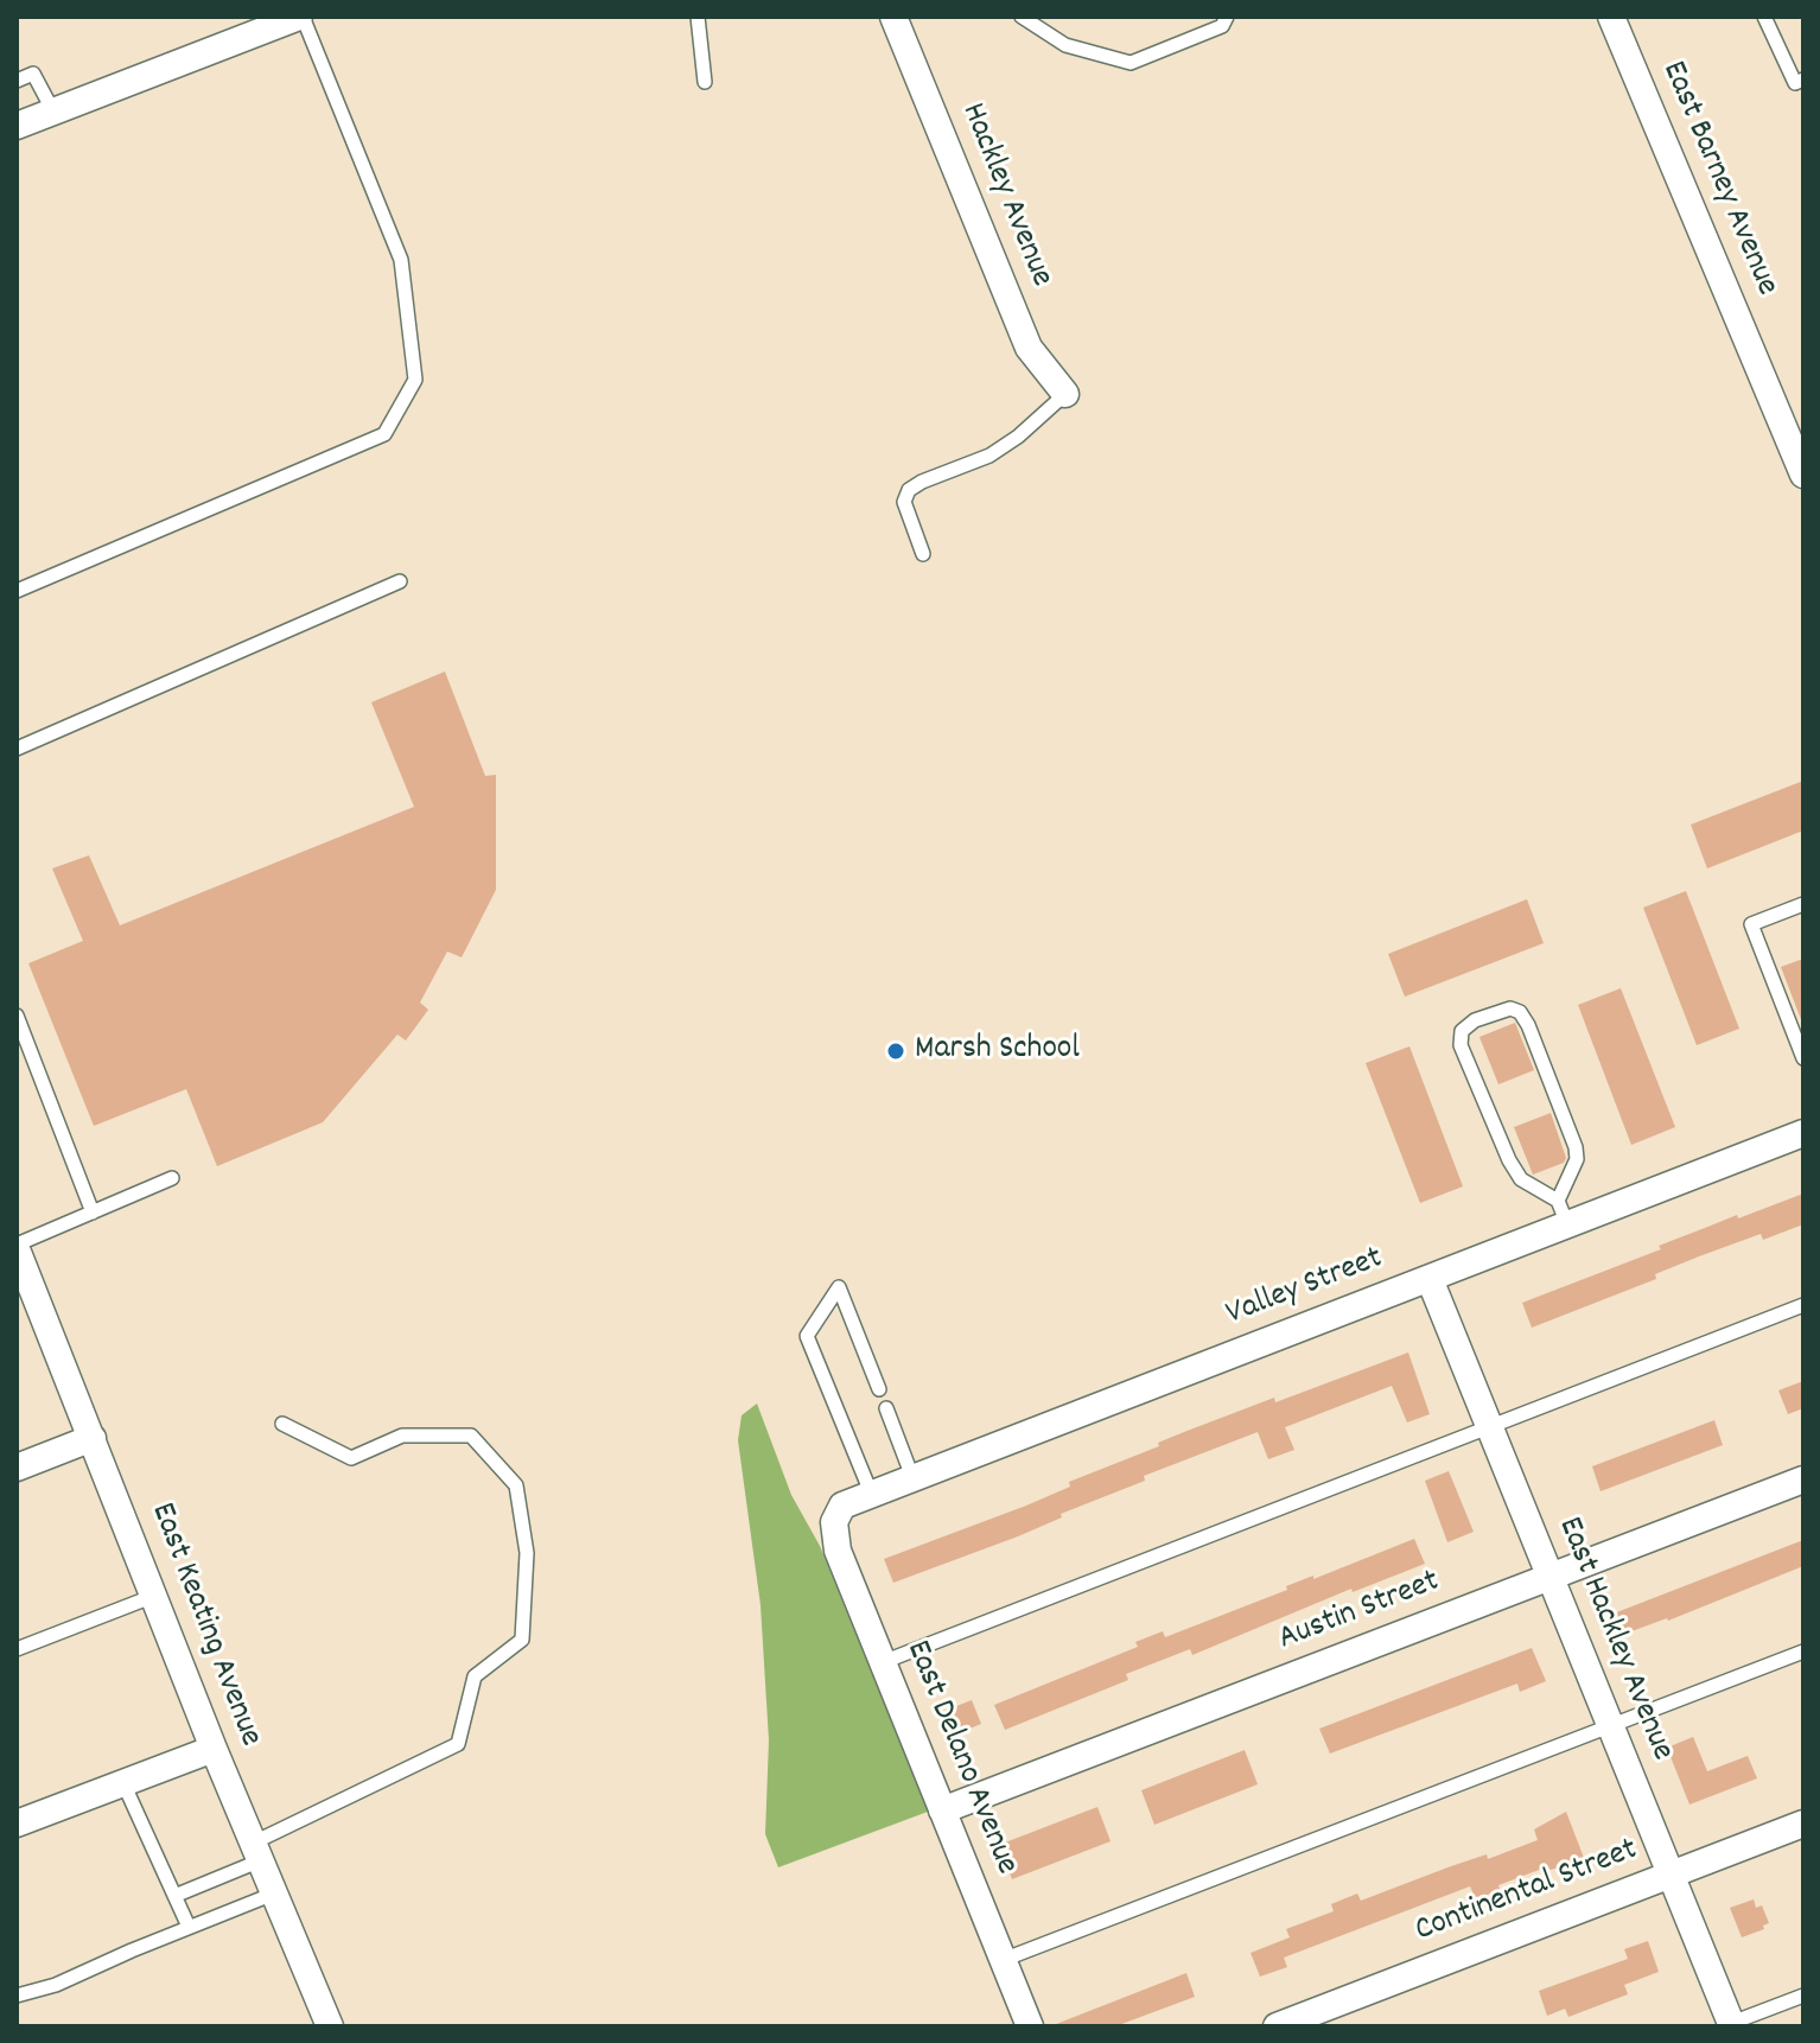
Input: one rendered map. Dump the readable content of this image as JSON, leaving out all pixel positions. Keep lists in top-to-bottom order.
{
  "streets": {
    "street": [
      "East Barney Avenue",
      "Hackley Avenue",
      "Valley Street",
      "Austin Street",
      "East Keating Avenue",
      "East Hackley Avenue",
      "East Delano Avenue",
      "Continental Street"
    ]
  },
  "crossings": [
    ["Valley Street", "East Hackley Avenue"],
    ["Valley Street", "East Delano Avenue"],
    ["Austin Street", "East Hackley Avenue"],
    ["Austin Street", "East Delano Avenue"],
    ["East Hackley Avenue", "Continental Street"]
  ],
  "places": ["Marsh School"]
}
